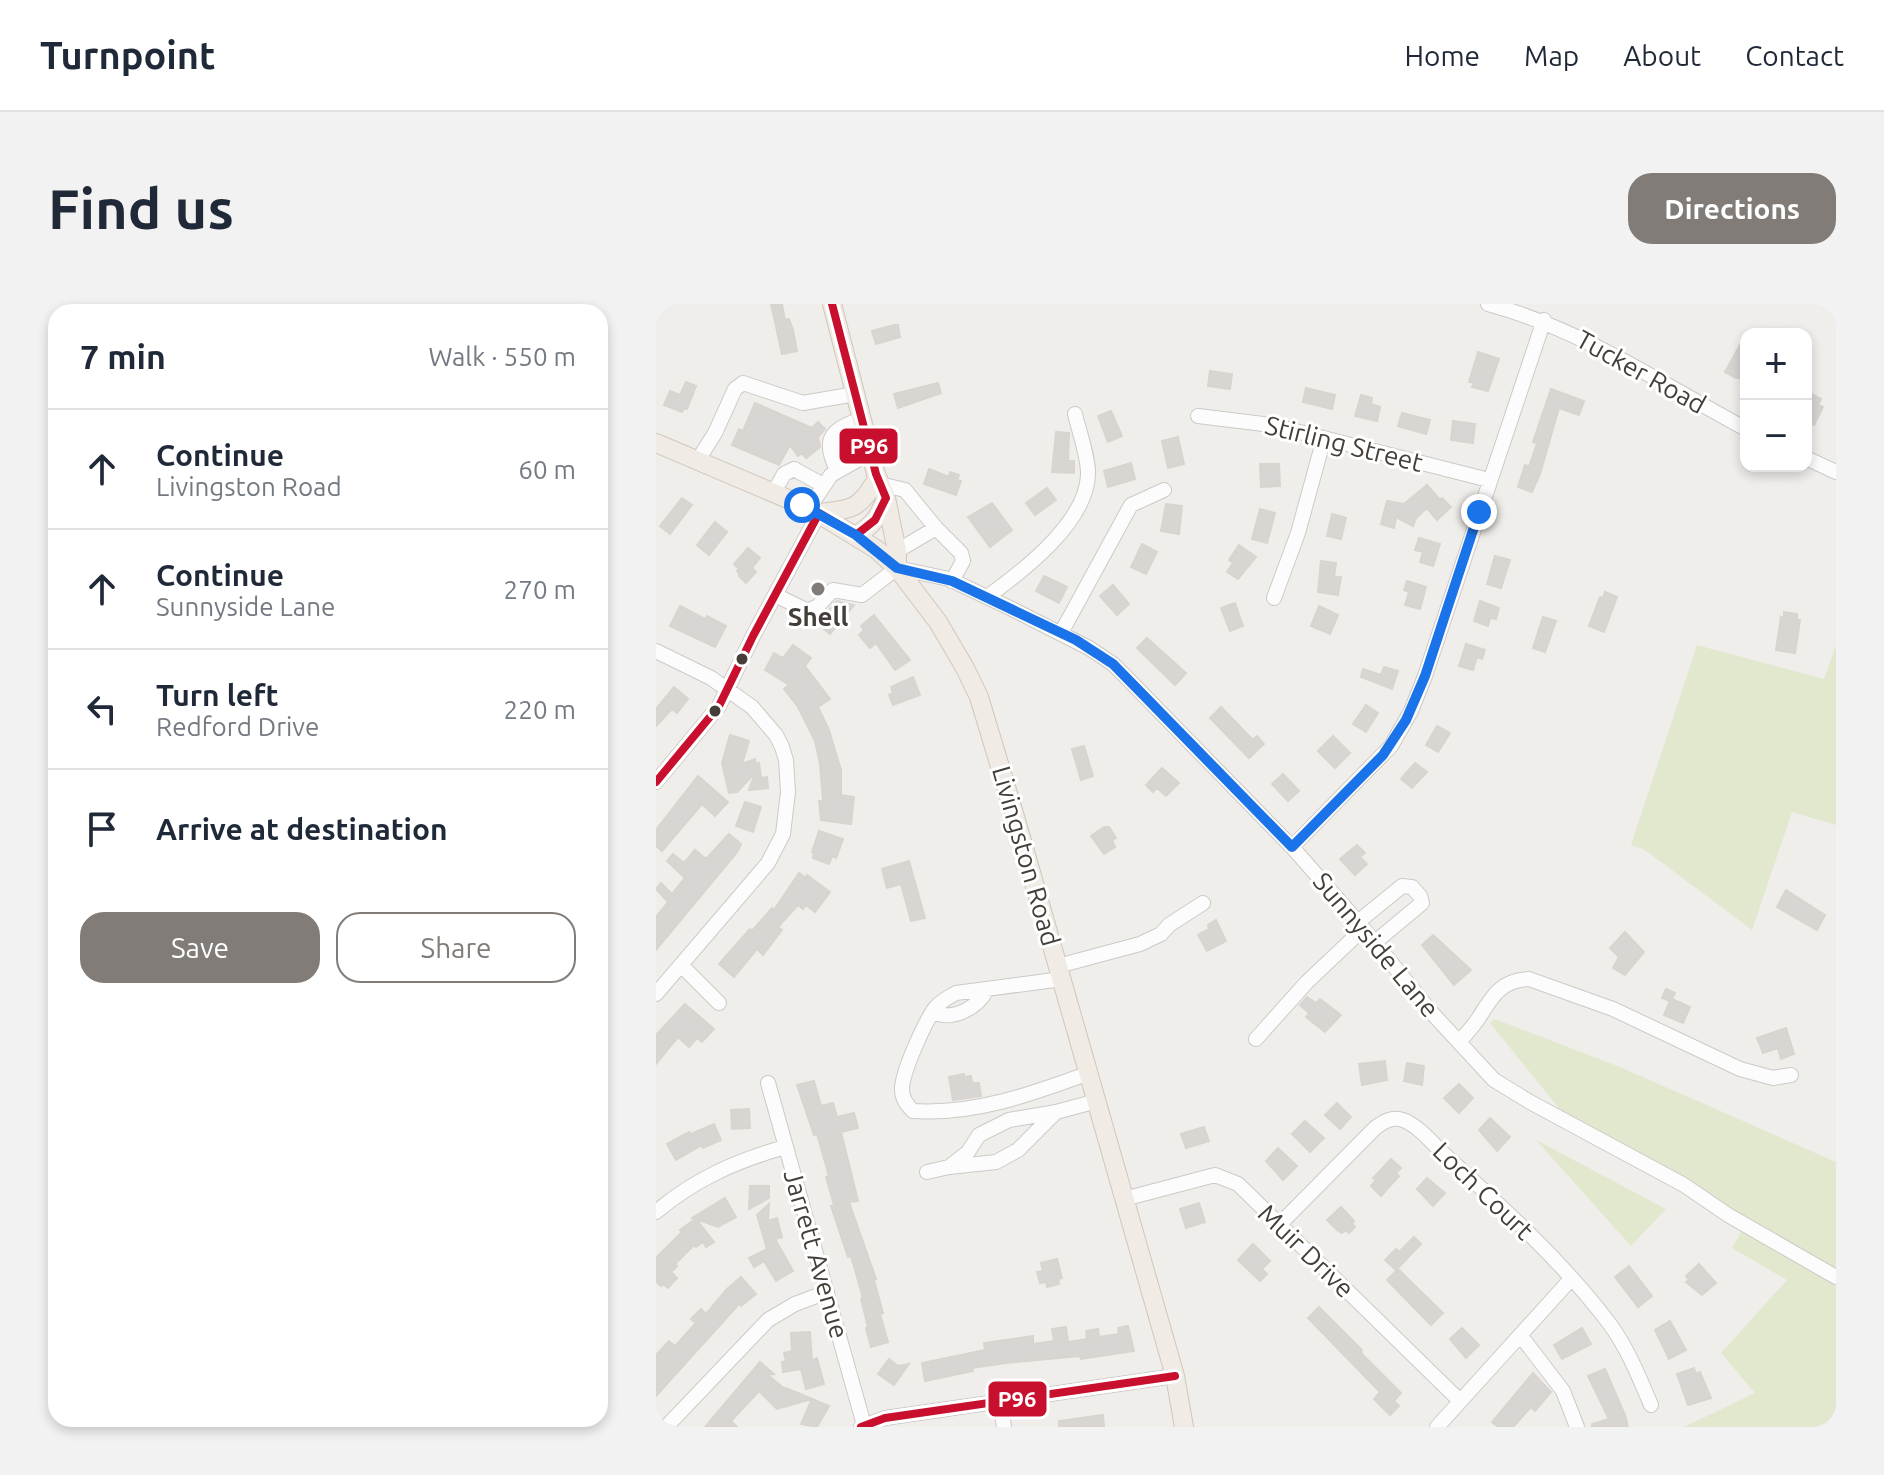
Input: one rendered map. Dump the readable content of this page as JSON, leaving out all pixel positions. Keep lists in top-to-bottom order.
{
  "streets": {
    "main road": ["Livingston Road"],
    "street": [
      "Tucker Road",
      "Stirling Street",
      "Sunnyside Lane",
      "Loch Court",
      "Muir Drive",
      "Jarrett Avenue"
    ]
  },
  "crossings": [
    ["Livingston Road", "Sunnyside Lane"],
    ["Livingston Road", "Muir Drive"],
    ["Loch Court", "Muir Drive"]
  ],
  "places": ["Shell"],
  "lines": ["transit line P96"],
  "page": {
    "header": "Turnpoint",
    "nav": [
      "Home",
      "Map",
      "About",
      "Contact"
    ],
    "buttons": [
      "Directions",
      ["Save", "Share"]
    ],
    "title": "Find us",
    "heading": ["7 min", "Walk · 550 m"],
    "map_buttons": ["+", "−"],
    "list": [
      ["Continue", "Livingston Road", "60 m"],
      ["Continue", "Sunnyside Lane", "270 m"],
      ["Turn left", "Redford Drive", "220 m"],
      "Arrive at destination"
    ]
  }
}
